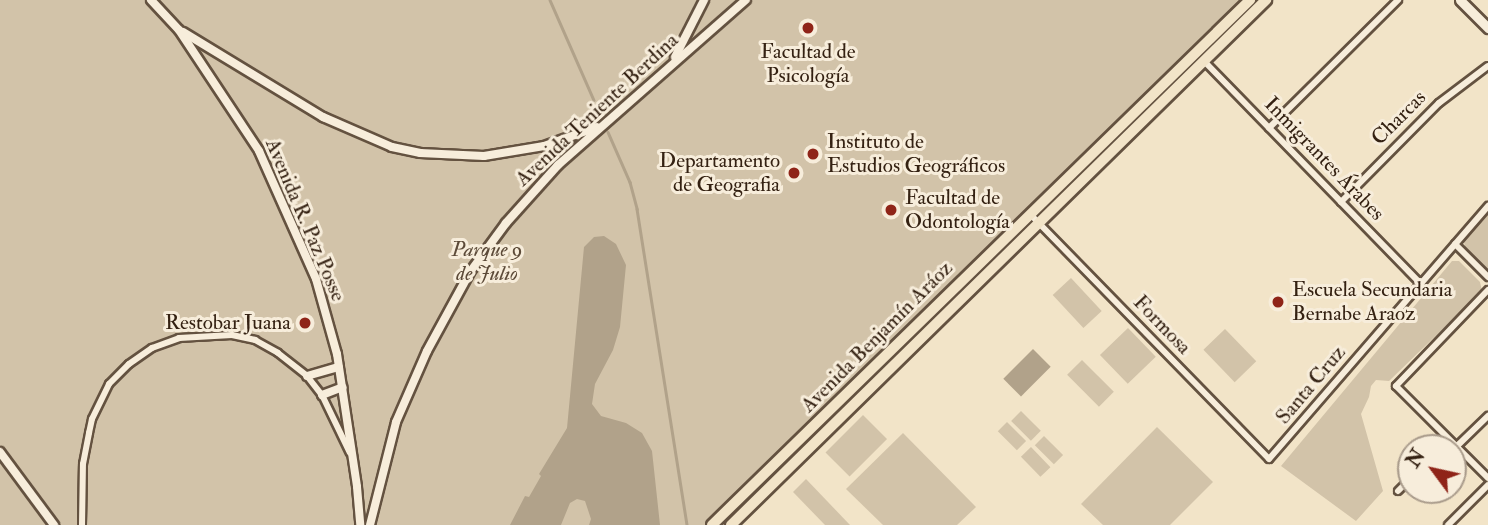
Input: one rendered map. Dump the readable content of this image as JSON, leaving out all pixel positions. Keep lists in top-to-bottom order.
{
  "streets": {
    "main road": ["Avenida Benjamín Aráoz"],
    "street": [
      "Avenida Teniente Berdina",
      "Charcas",
      "Inmigrantes Árabes",
      "Avenida R. Paz Posse",
      "Formosa",
      "Santa Cruz"
    ]
  },
  "crossings": [
    ["Charcas", "Inmigrantes Árabes"],
    ["Inmigrantes Árabes", "Avenida Benjamín Aráoz"],
    ["Inmigrantes Árabes", "Santa Cruz"],
    ["Formosa", "Avenida Benjamín Aráoz"],
    ["Formosa", "Santa Cruz"]
  ],
  "parks": ["Parque 9 de Julio"],
  "places": [
    "Facultad de Psicología",
    "Instituto de Estudios Geográficos",
    "Departamento de Geografia",
    "Facultad de Odontología",
    "Escuela Secundaria Bernabe Araoz",
    "Restobar Juana"
  ],
  "north": "top left"
}
